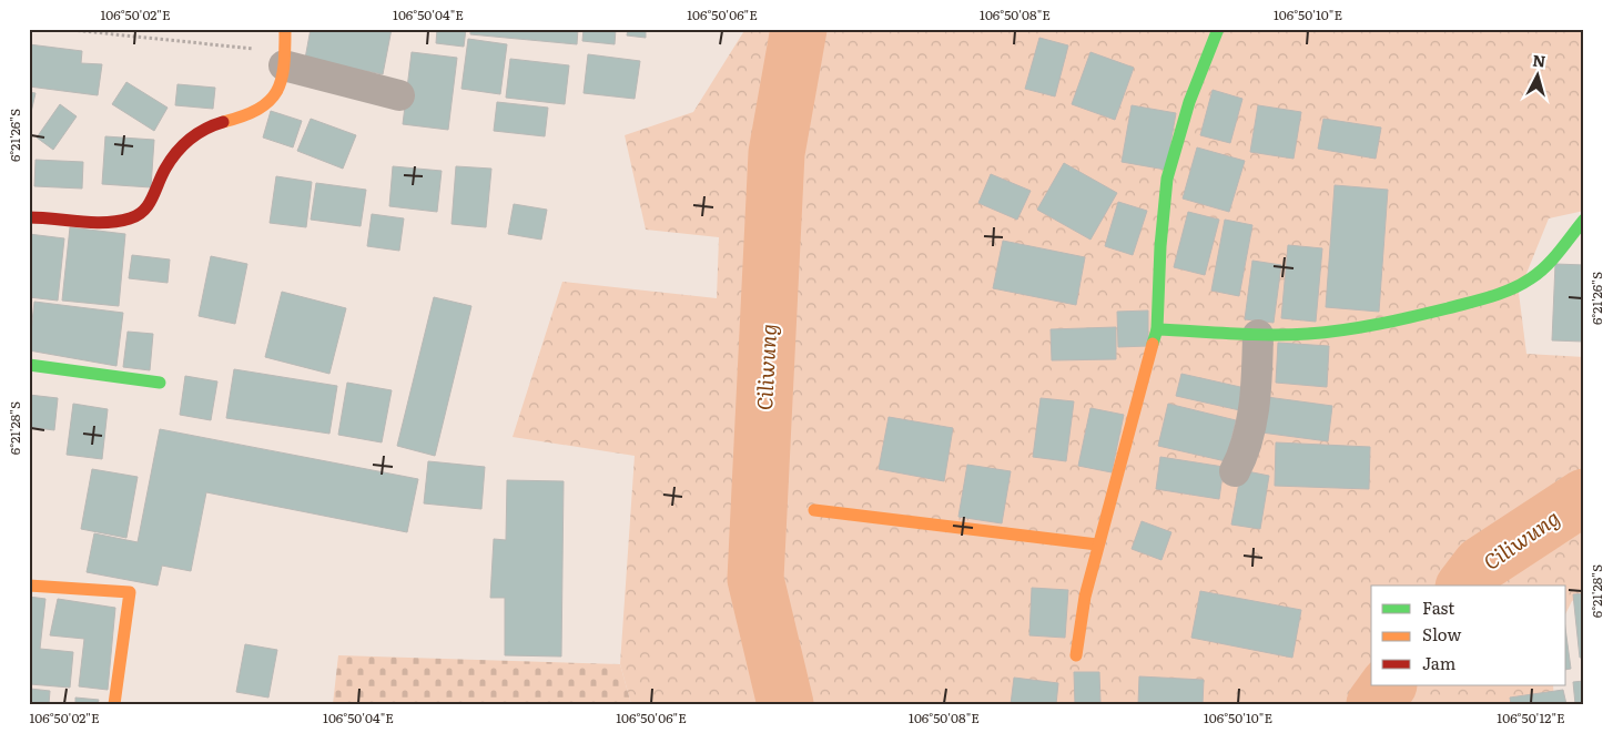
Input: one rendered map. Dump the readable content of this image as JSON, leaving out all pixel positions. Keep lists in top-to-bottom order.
{
  "water": ["Ciliwung"],
  "legend": ["Fast", "Slow", "Jam"],
  "north": "top",
  "coordinates": [
    "106°50'02\"E",
    "106°50'04\"E",
    "106°50'06\"E",
    "106°50'08\"E",
    "106°50'10\"E",
    "6°21'26\"S",
    "6°21'28\"S",
    "106°50'12\"E"
  ]
}
